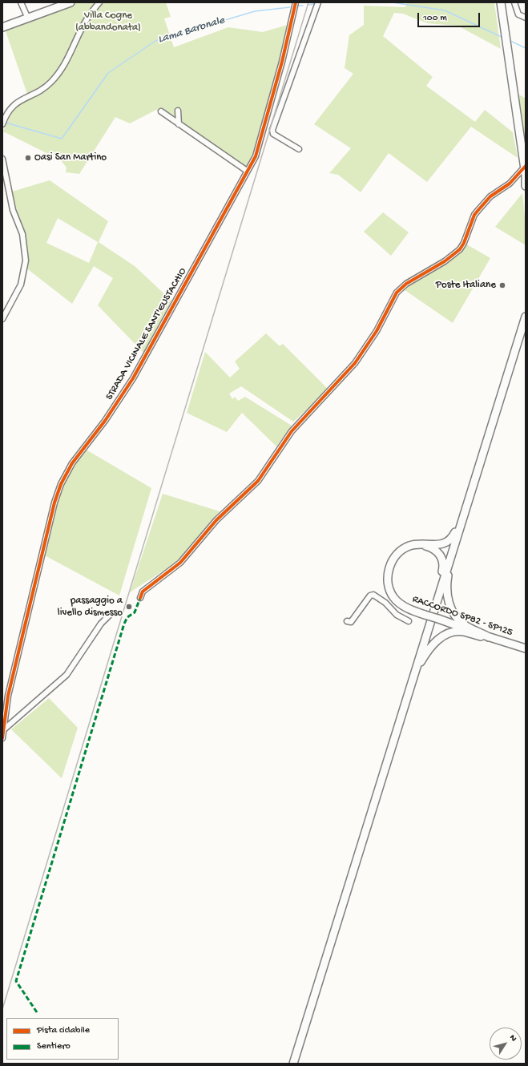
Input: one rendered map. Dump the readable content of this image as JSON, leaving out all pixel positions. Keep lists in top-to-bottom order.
{
  "streets": {
    "main road": ["RACCORDO SP82 - SP125"],
    "street": ["STRADA VICINALE SANT'EUSTACHIO"]
  },
  "water": ["Lama Baronale"],
  "parks": ["Villa Cogne (abbandonata)"],
  "places": ["Oasi San Martino", "Poste Italiane", "passaggio a livello dismesso"],
  "legend": ["Pista ciclabile", "Sentiero"],
  "scale_bar": "100 m",
  "north": "top right"
}
